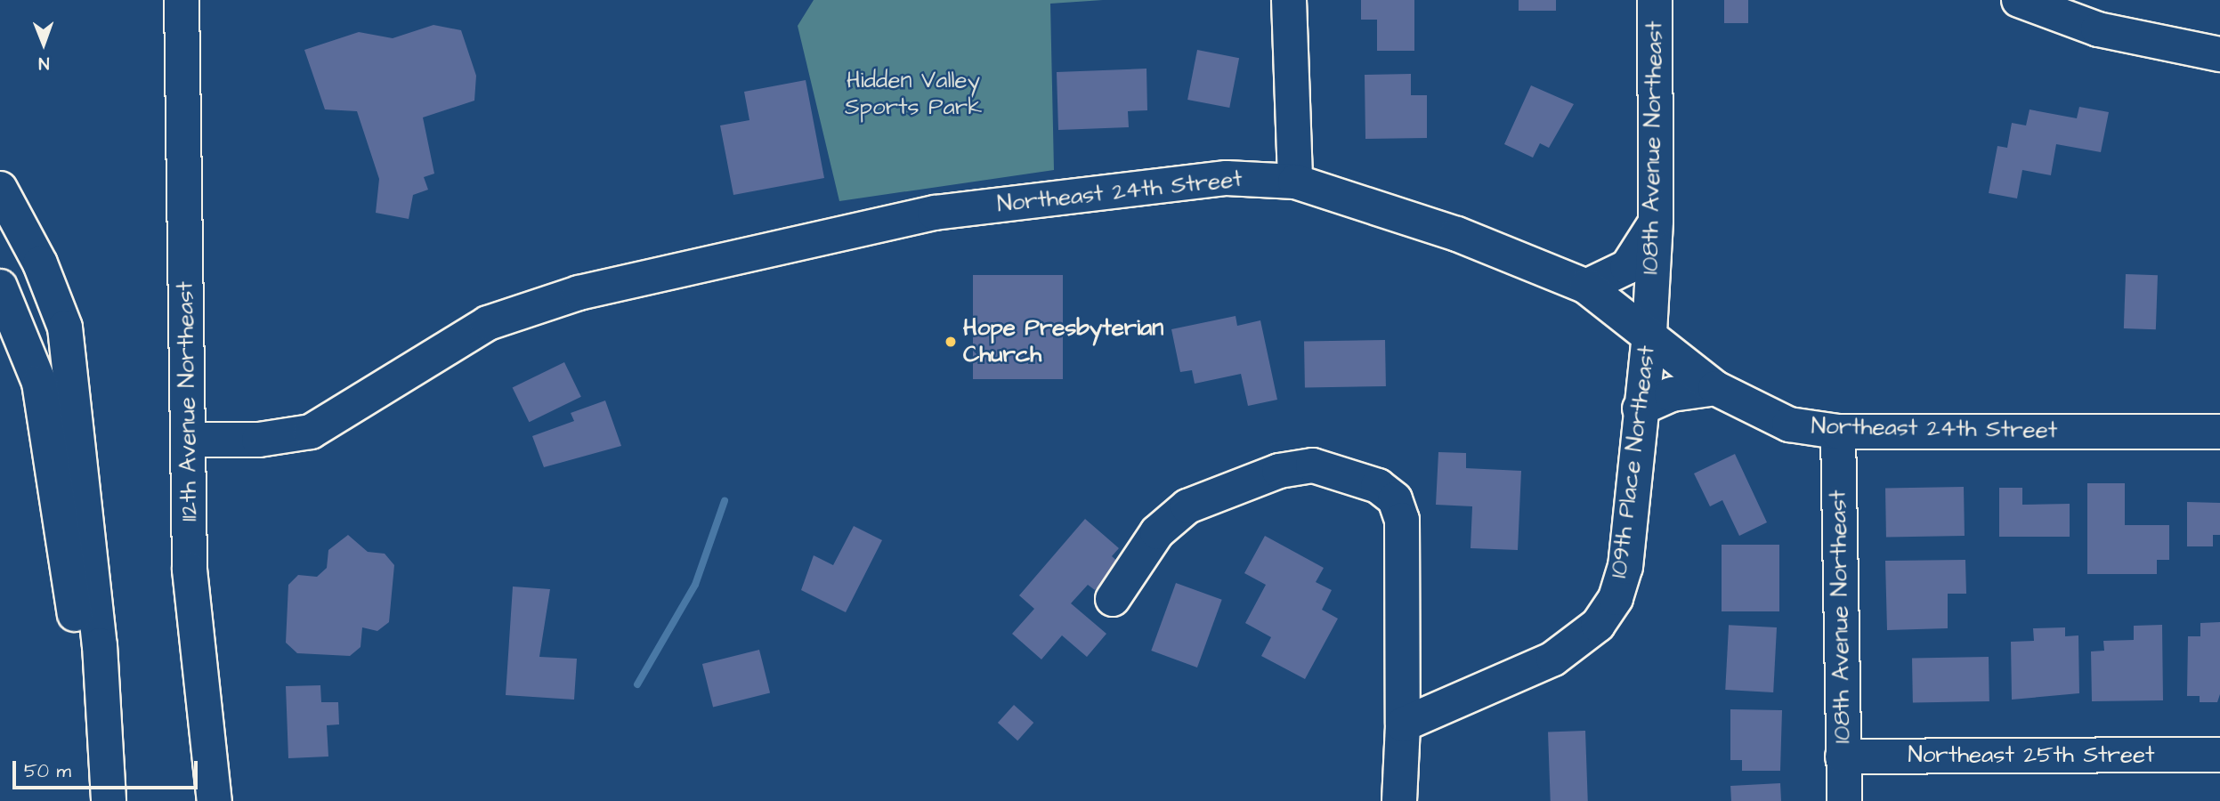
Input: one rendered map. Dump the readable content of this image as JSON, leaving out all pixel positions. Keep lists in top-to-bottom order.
{
  "streets": {
    "main road": [
      "108th Avenue Northeast",
      "Northeast 24th Street",
      "112th Avenue Northeast",
      "109th Place Northeast",
      "Northeast 25th Street"
    ]
  },
  "crossings": [
    ["108th Avenue Northeast", "Northeast 24th Street"],
    ["108th Avenue Northeast", "109th Place Northeast"],
    ["108th Avenue Northeast", "Northeast 25th Street"],
    ["Northeast 24th Street", "112th Avenue Northeast"],
    ["Northeast 24th Street", "109th Place Northeast"]
  ],
  "parks": ["Hidden Valley Sports Park"],
  "places": ["Hope Presbyterian Church"],
  "scale_bar": "50 m",
  "north": "bottom"
}
